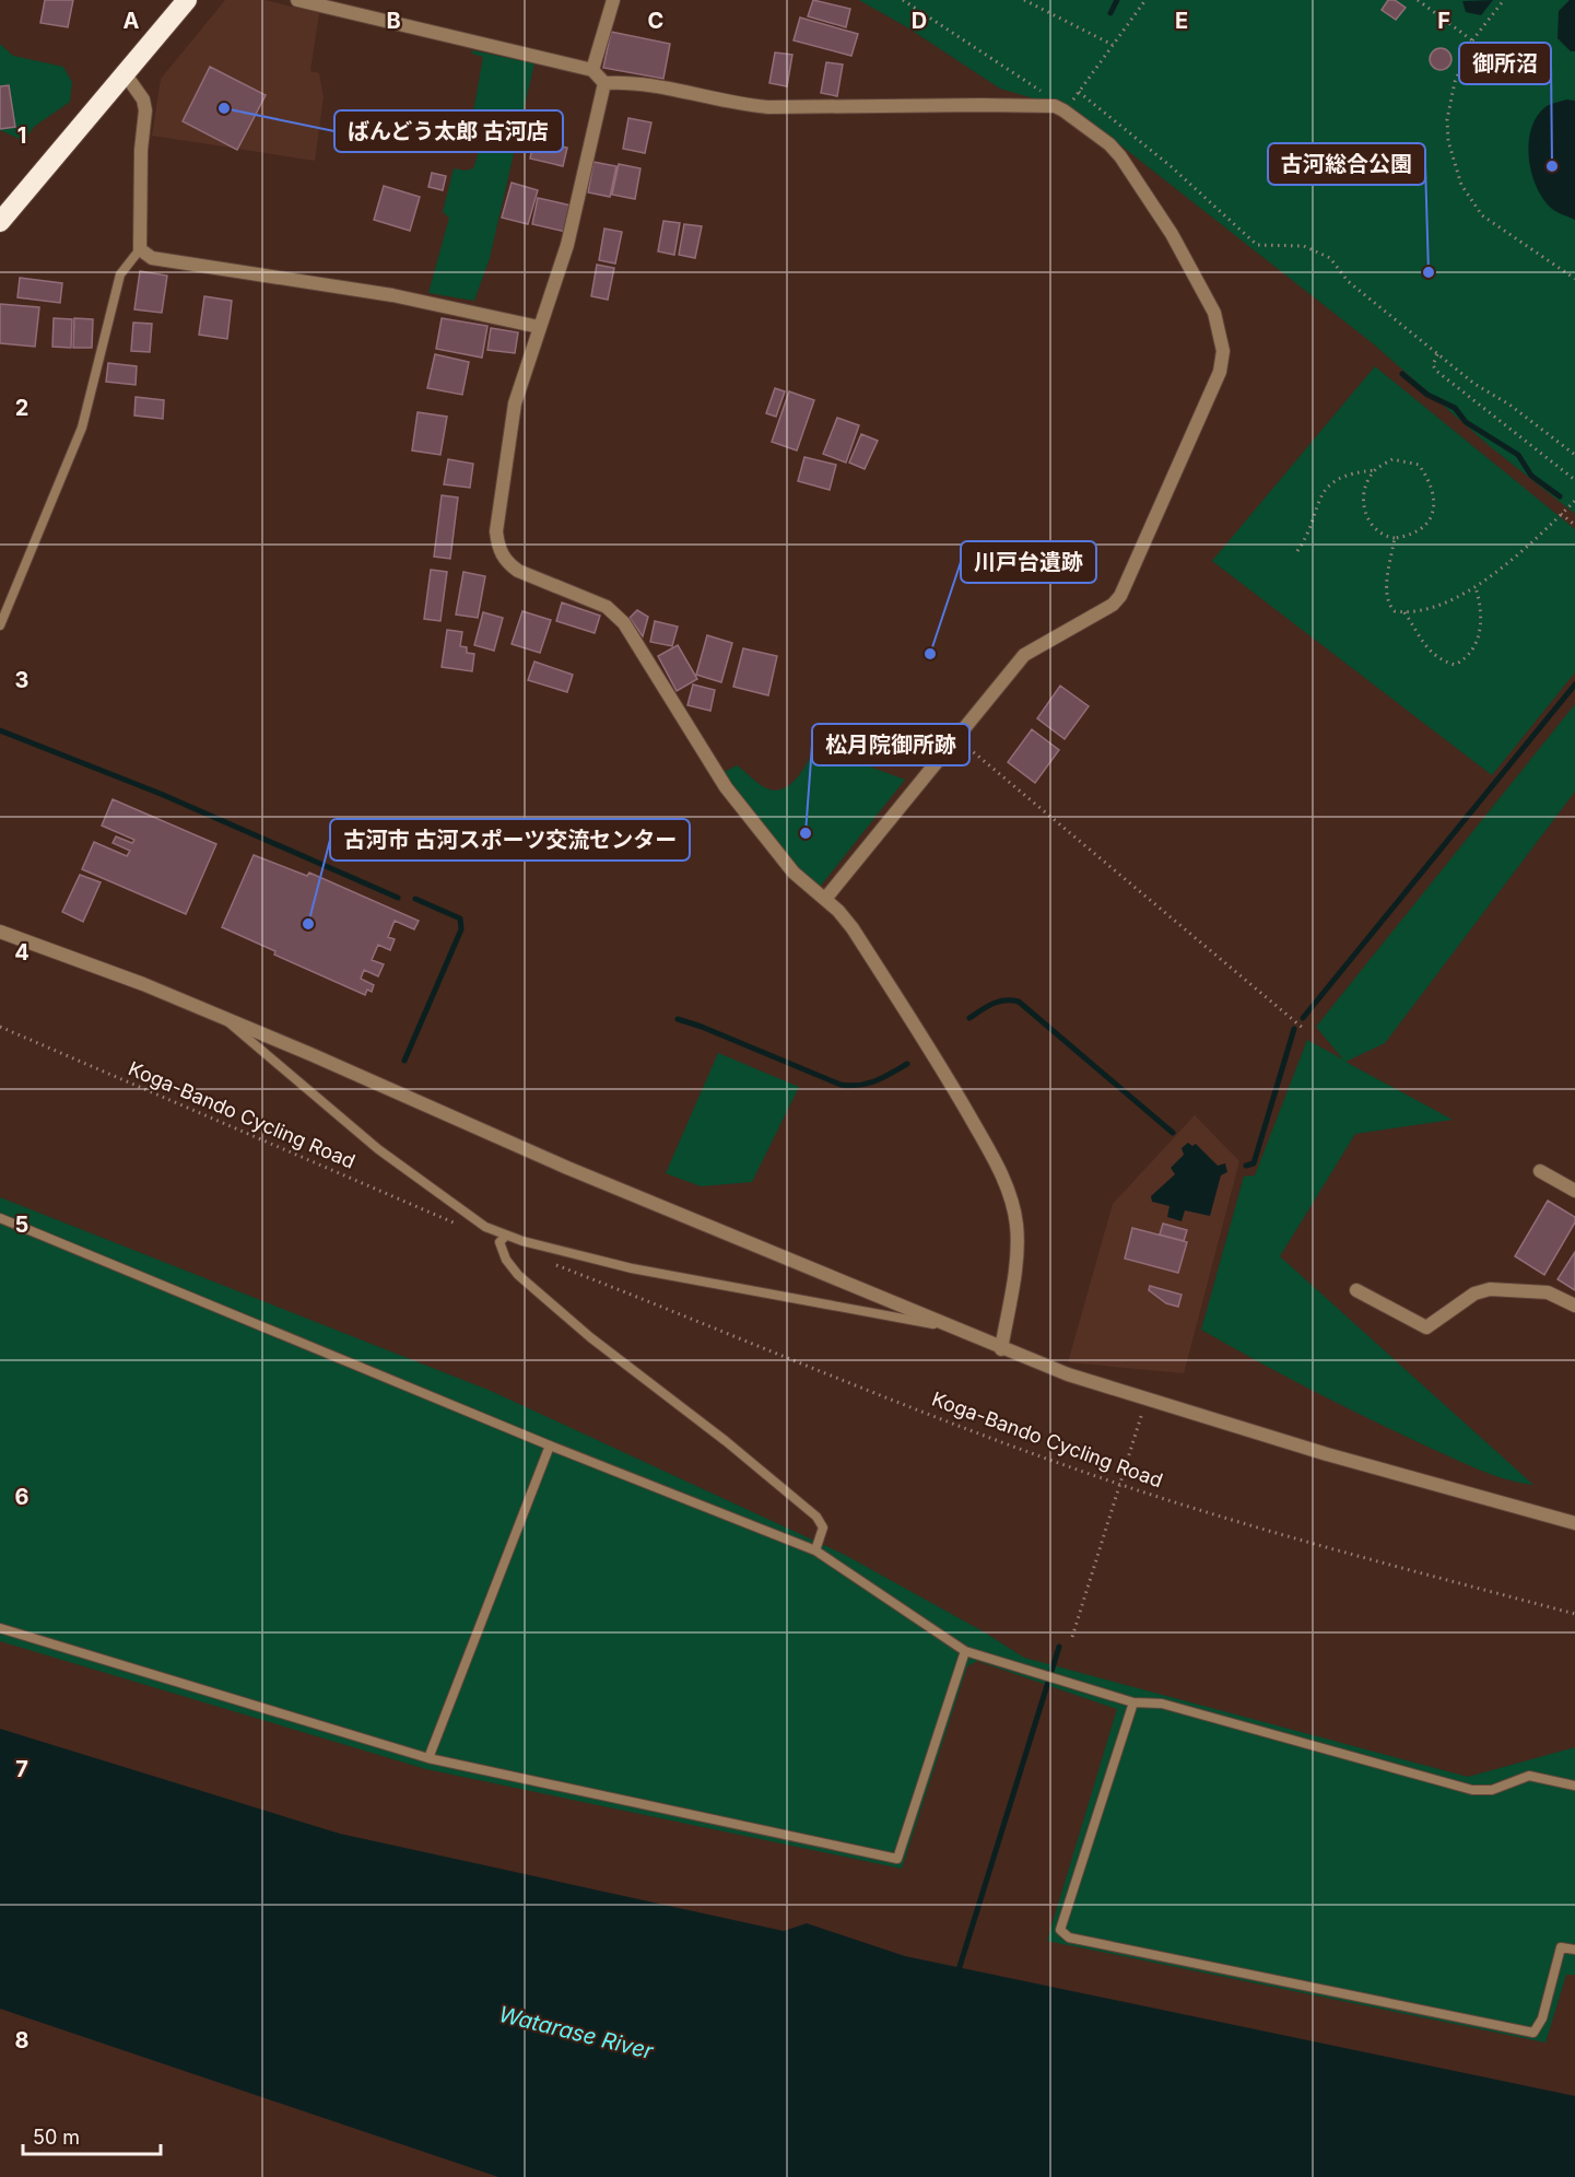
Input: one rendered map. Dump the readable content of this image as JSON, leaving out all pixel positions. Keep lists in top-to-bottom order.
{
  "streets": {
    "path": ["Koga-Bando Cycling Road"]
  },
  "water": ["Watarase River"],
  "places": [
    "ばんどう太郎 古河店",
    "御所沼",
    "古河総合公園",
    "川戸台遺跡",
    "松月院御所跡",
    "古河市 古河スポーツ交流センター"
  ],
  "scale_bar": "50 m",
  "grid": {
    "columns": [
      "A",
      "B",
      "C",
      "D",
      "E",
      "F"
    ],
    "rows": [
      "1",
      "2",
      "3",
      "4",
      "5",
      "6",
      "7",
      "8"
    ]
  }
}
